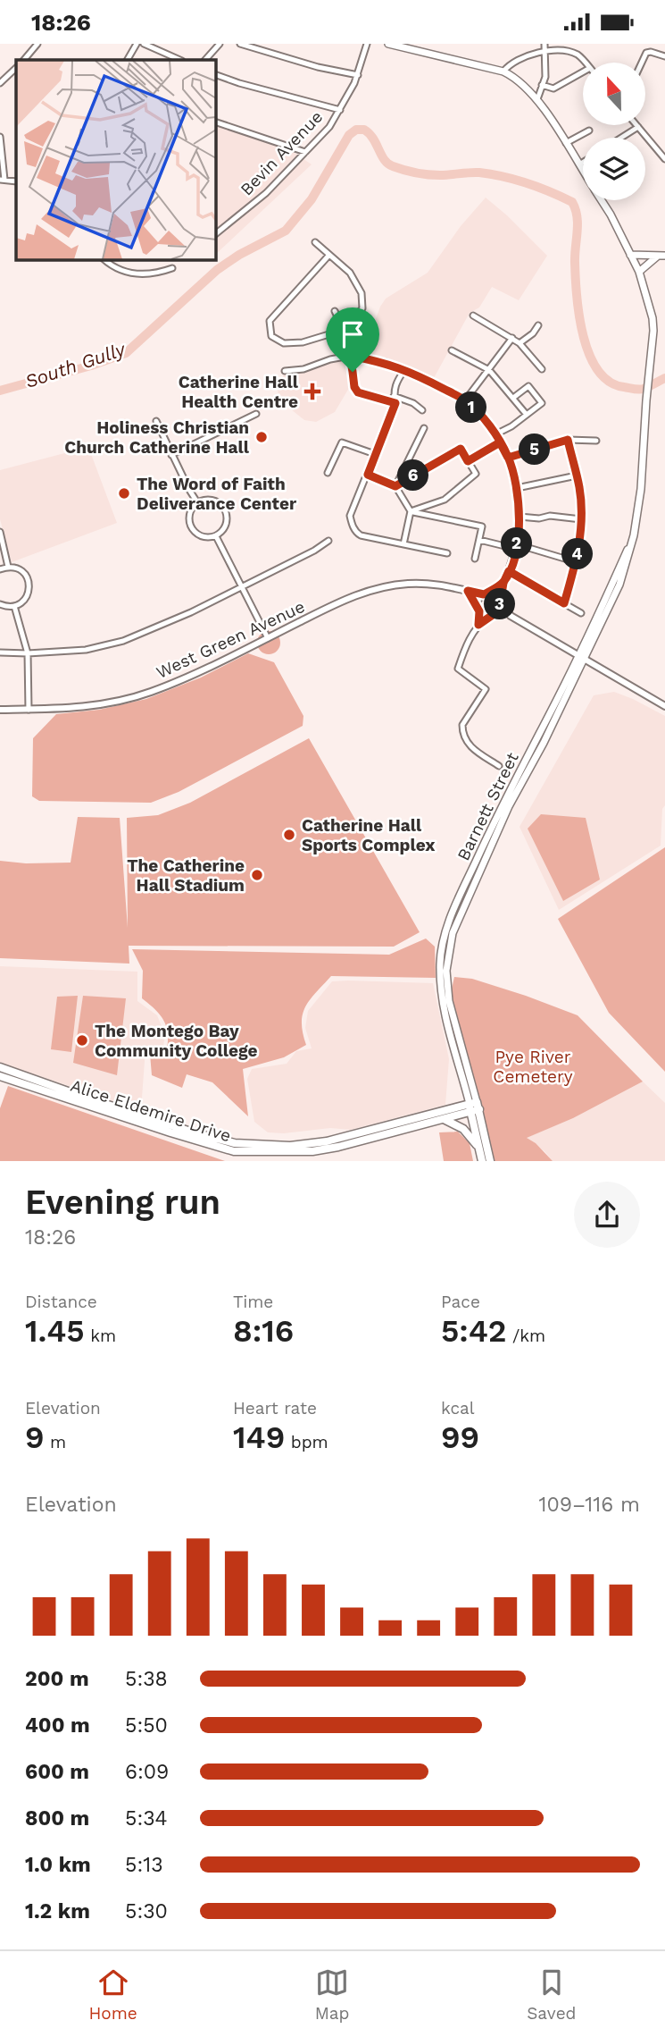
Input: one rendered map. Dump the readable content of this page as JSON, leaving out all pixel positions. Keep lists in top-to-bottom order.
{
  "streets": {
    "main road": ["Barnett Street", "Alice Eldemire Drive"],
    "street": ["Bevin Avenue", "West Green Avenue"]
  },
  "crossings": [
    ["Barnett Street", "Alice Eldemire Drive"]
  ],
  "water": ["South Gully"],
  "parks": ["Pye River Cemetery"],
  "places": {
    "health": ["Catherine Hall Health Centre"],
    "other": [
      "Holiness Christian Church Catherine Hall",
      "The Word of Faith Deliverance Center",
      "Catherine Hall Sports Complex",
      "The Catherine Hall Stadium",
      "The Montego Bay Community College"
    ]
  },
  "north": "top",
  "page": {
    "status": "18:26",
    "pins": [
      "1",
      "5",
      "6",
      "2",
      "4",
      "3"
    ],
    "heading": ["Evening run", "18:26"],
    "stats": [
      ["Distance", "1.45 km"],
      ["Time", "8:16"],
      ["Pace", "5:42 /km"],
      ["Elevation", "9 m"],
      ["Heart rate", "149 bpm"],
      ["kcal", "99"]
    ],
    "chart": ["Elevation", "109–116 m"],
    "list": [
      {
        "name": "200 m",
        "note": "5:38"
      },
      {
        "name": "400 m",
        "note": "5:50"
      },
      {
        "name": "600 m",
        "note": "6:09"
      },
      {
        "name": "800 m",
        "note": "5:34"
      },
      {
        "name": "1.0 km",
        "note": "5:13"
      },
      {
        "name": "1.2 km",
        "note": "5:30"
      }
    ],
    "tabs": ["Home", "Map", "Saved"]
  }
}
